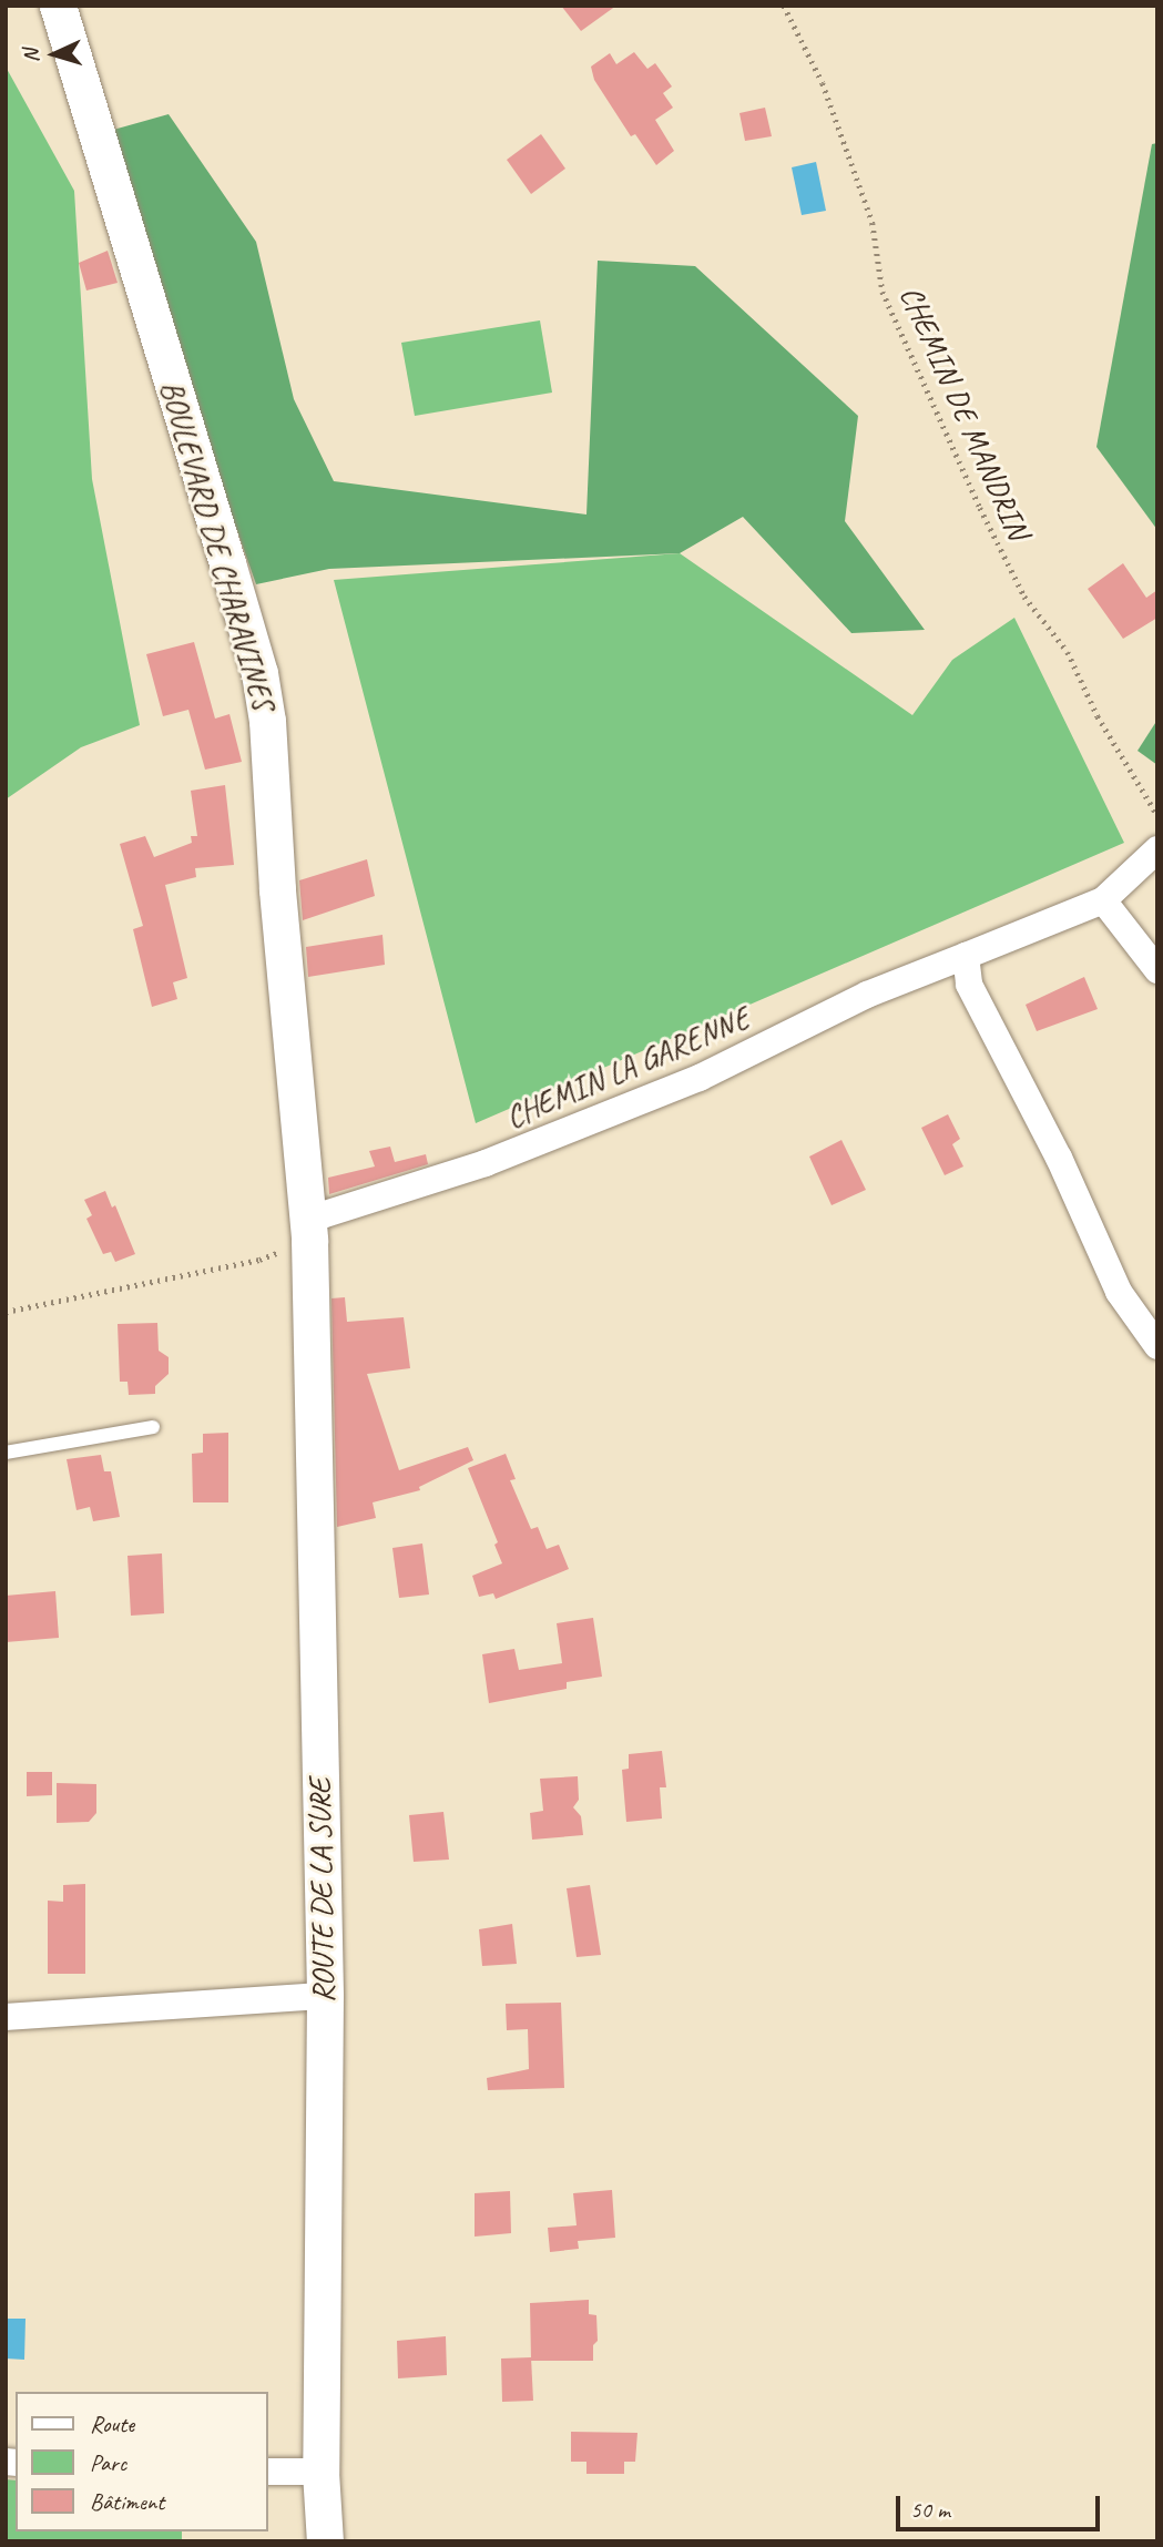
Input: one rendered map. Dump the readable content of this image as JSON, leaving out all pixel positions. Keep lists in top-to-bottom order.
{
  "streets": {
    "main road": ["BOULEVARD DE CHARAVINES", "ROUTE DE LA SURE"],
    "street": ["CHEMIN LA GARENNE"],
    "path": ["CHEMIN DE MANDRIN"]
  },
  "crossings": [
    ["BOULEVARD DE CHARAVINES", "CHEMIN LA GARENNE"],
    ["BOULEVARD DE CHARAVINES", "ROUTE DE LA SURE"],
    ["CHEMIN LA GARENNE", "ROUTE DE LA SURE"]
  ],
  "legend": ["Route", "Parc", "Bâtiment"],
  "scale_bar": "50 m",
  "north": "left"
}
